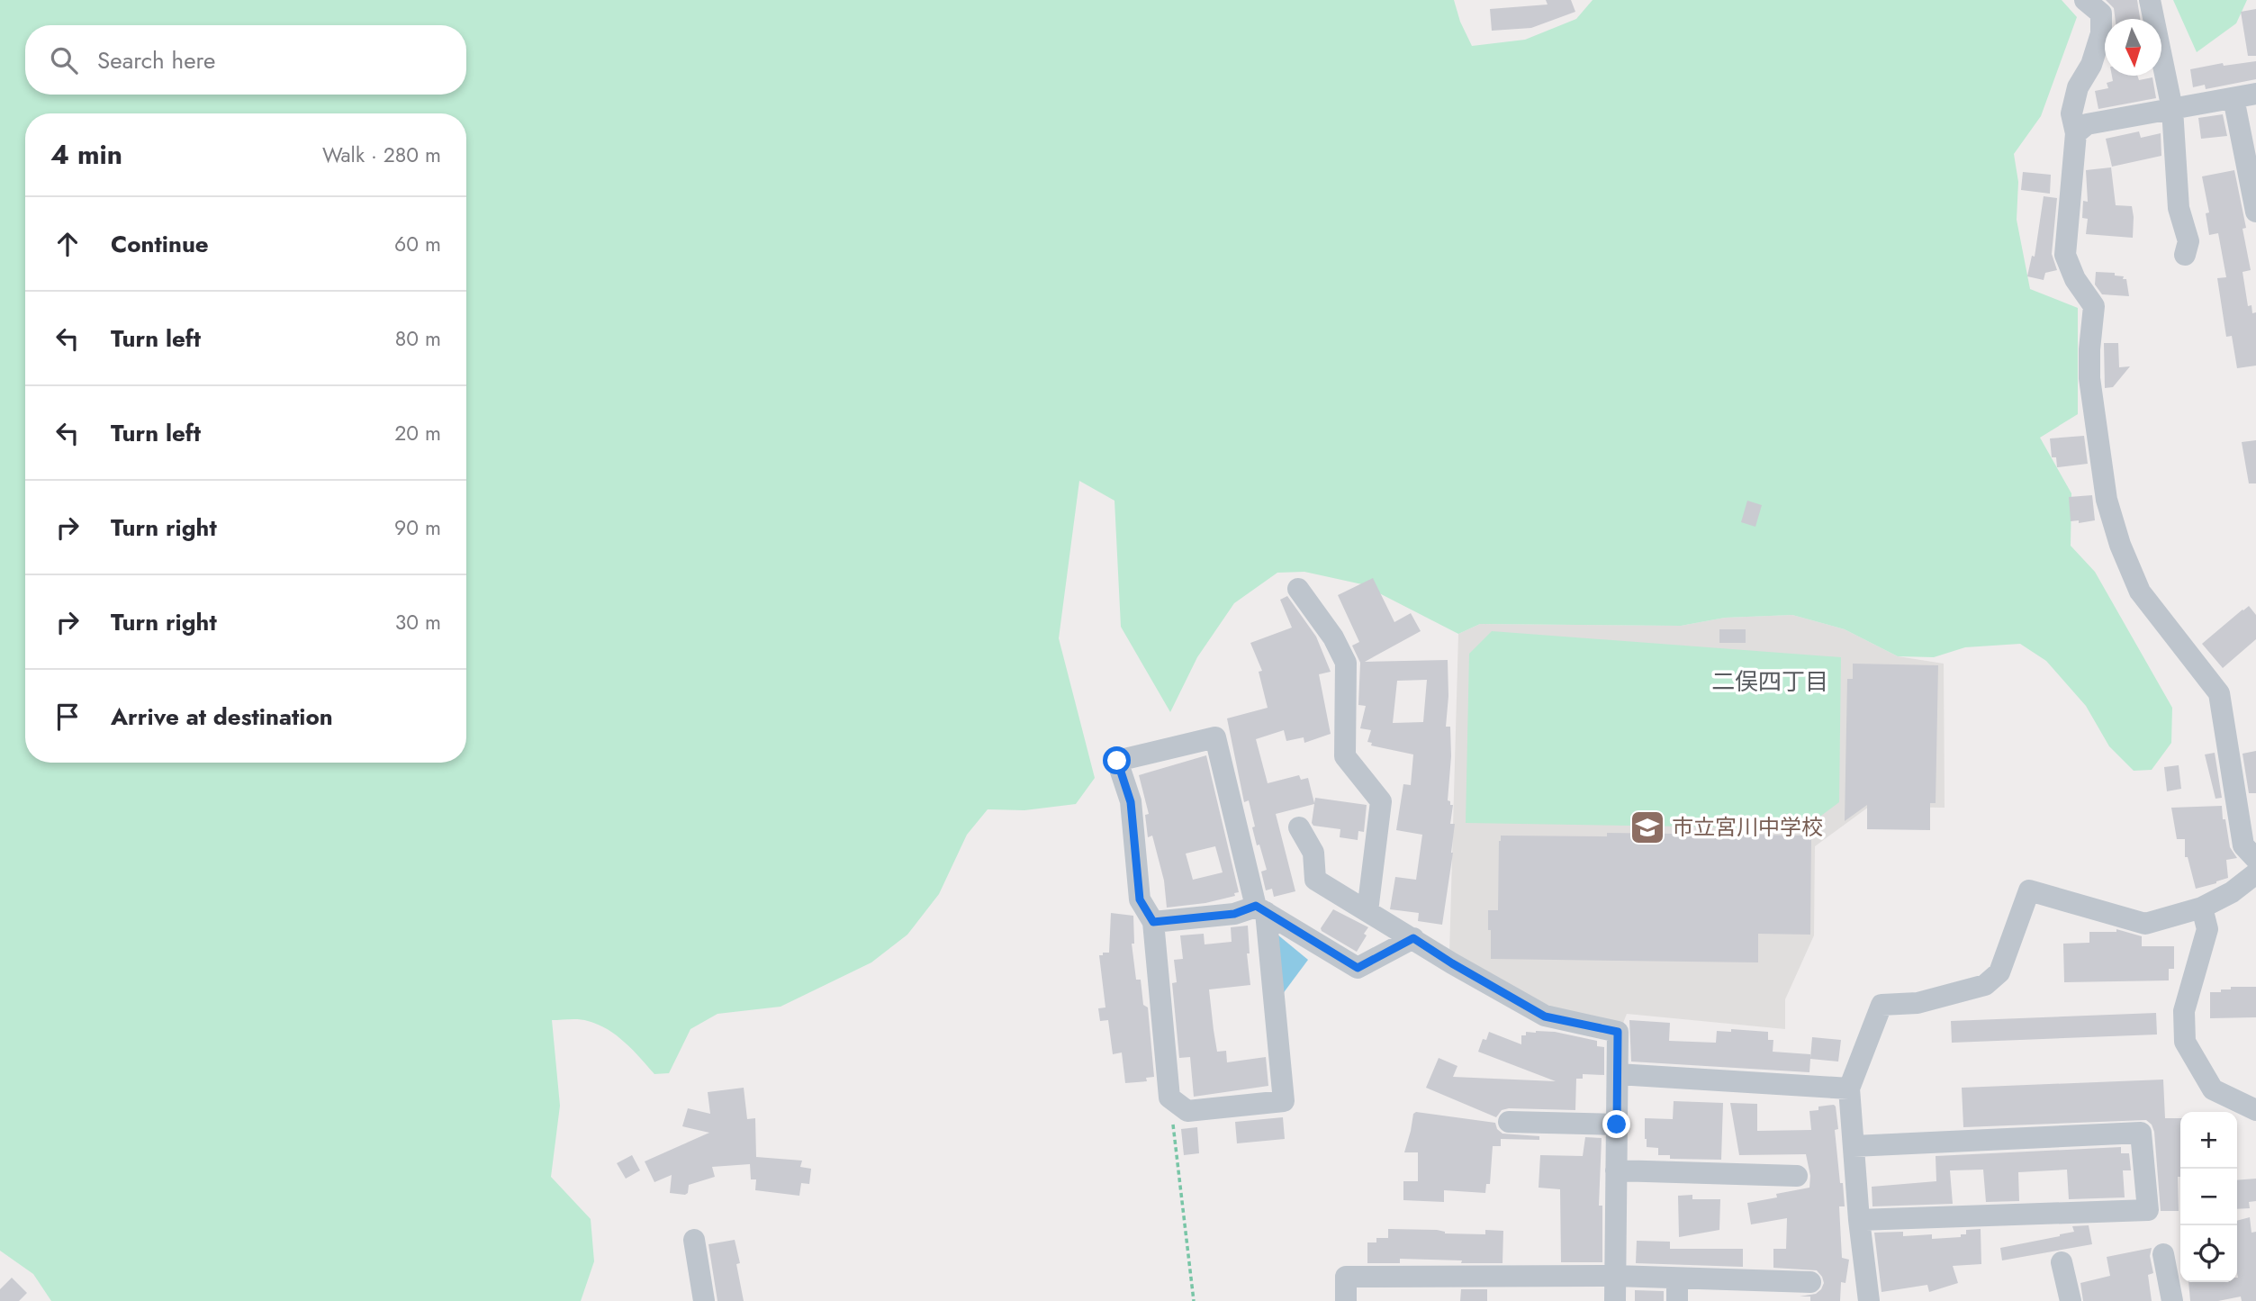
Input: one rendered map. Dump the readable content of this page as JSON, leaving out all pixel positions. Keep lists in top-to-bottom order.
{
  "districts": ["二俣四丁目"],
  "places": {
    "school or university": ["市立宮川中学校"]
  },
  "north": "bottom",
  "page": {
    "search": "Search here",
    "heading": ["4 min", "Walk · 280 m"],
    "list": [
      ["Continue", "60 m"],
      ["Turn left", "80 m"],
      ["Turn left", "20 m"],
      ["Turn right", "90 m"],
      ["Turn right", "30 m"],
      "Arrive at destination"
    ],
    "map_buttons": ["+", "−"]
  }
}
